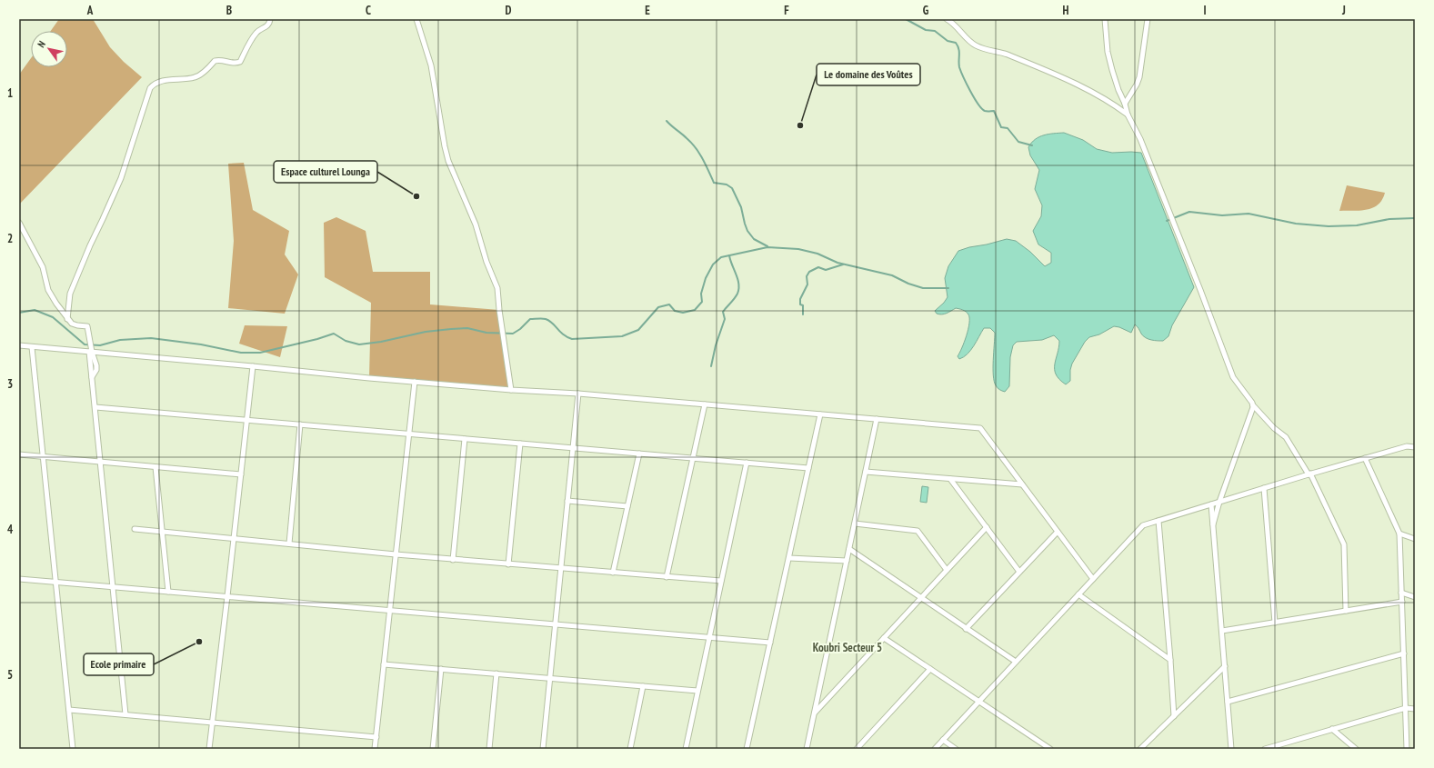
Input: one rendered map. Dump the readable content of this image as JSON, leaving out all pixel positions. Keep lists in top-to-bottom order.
{
  "districts": ["Koubri Secteur 5"],
  "places": ["Le domaine des Voûtes", "Espace culturel Lounga", "Ecole primaire"],
  "north": "top left",
  "grid": {
    "columns": [
      "A",
      "B",
      "C",
      "D",
      "E",
      "F",
      "G",
      "H",
      "I",
      "J"
    ],
    "rows": [
      "1",
      "2",
      "3",
      "4",
      "5"
    ]
  }
}
